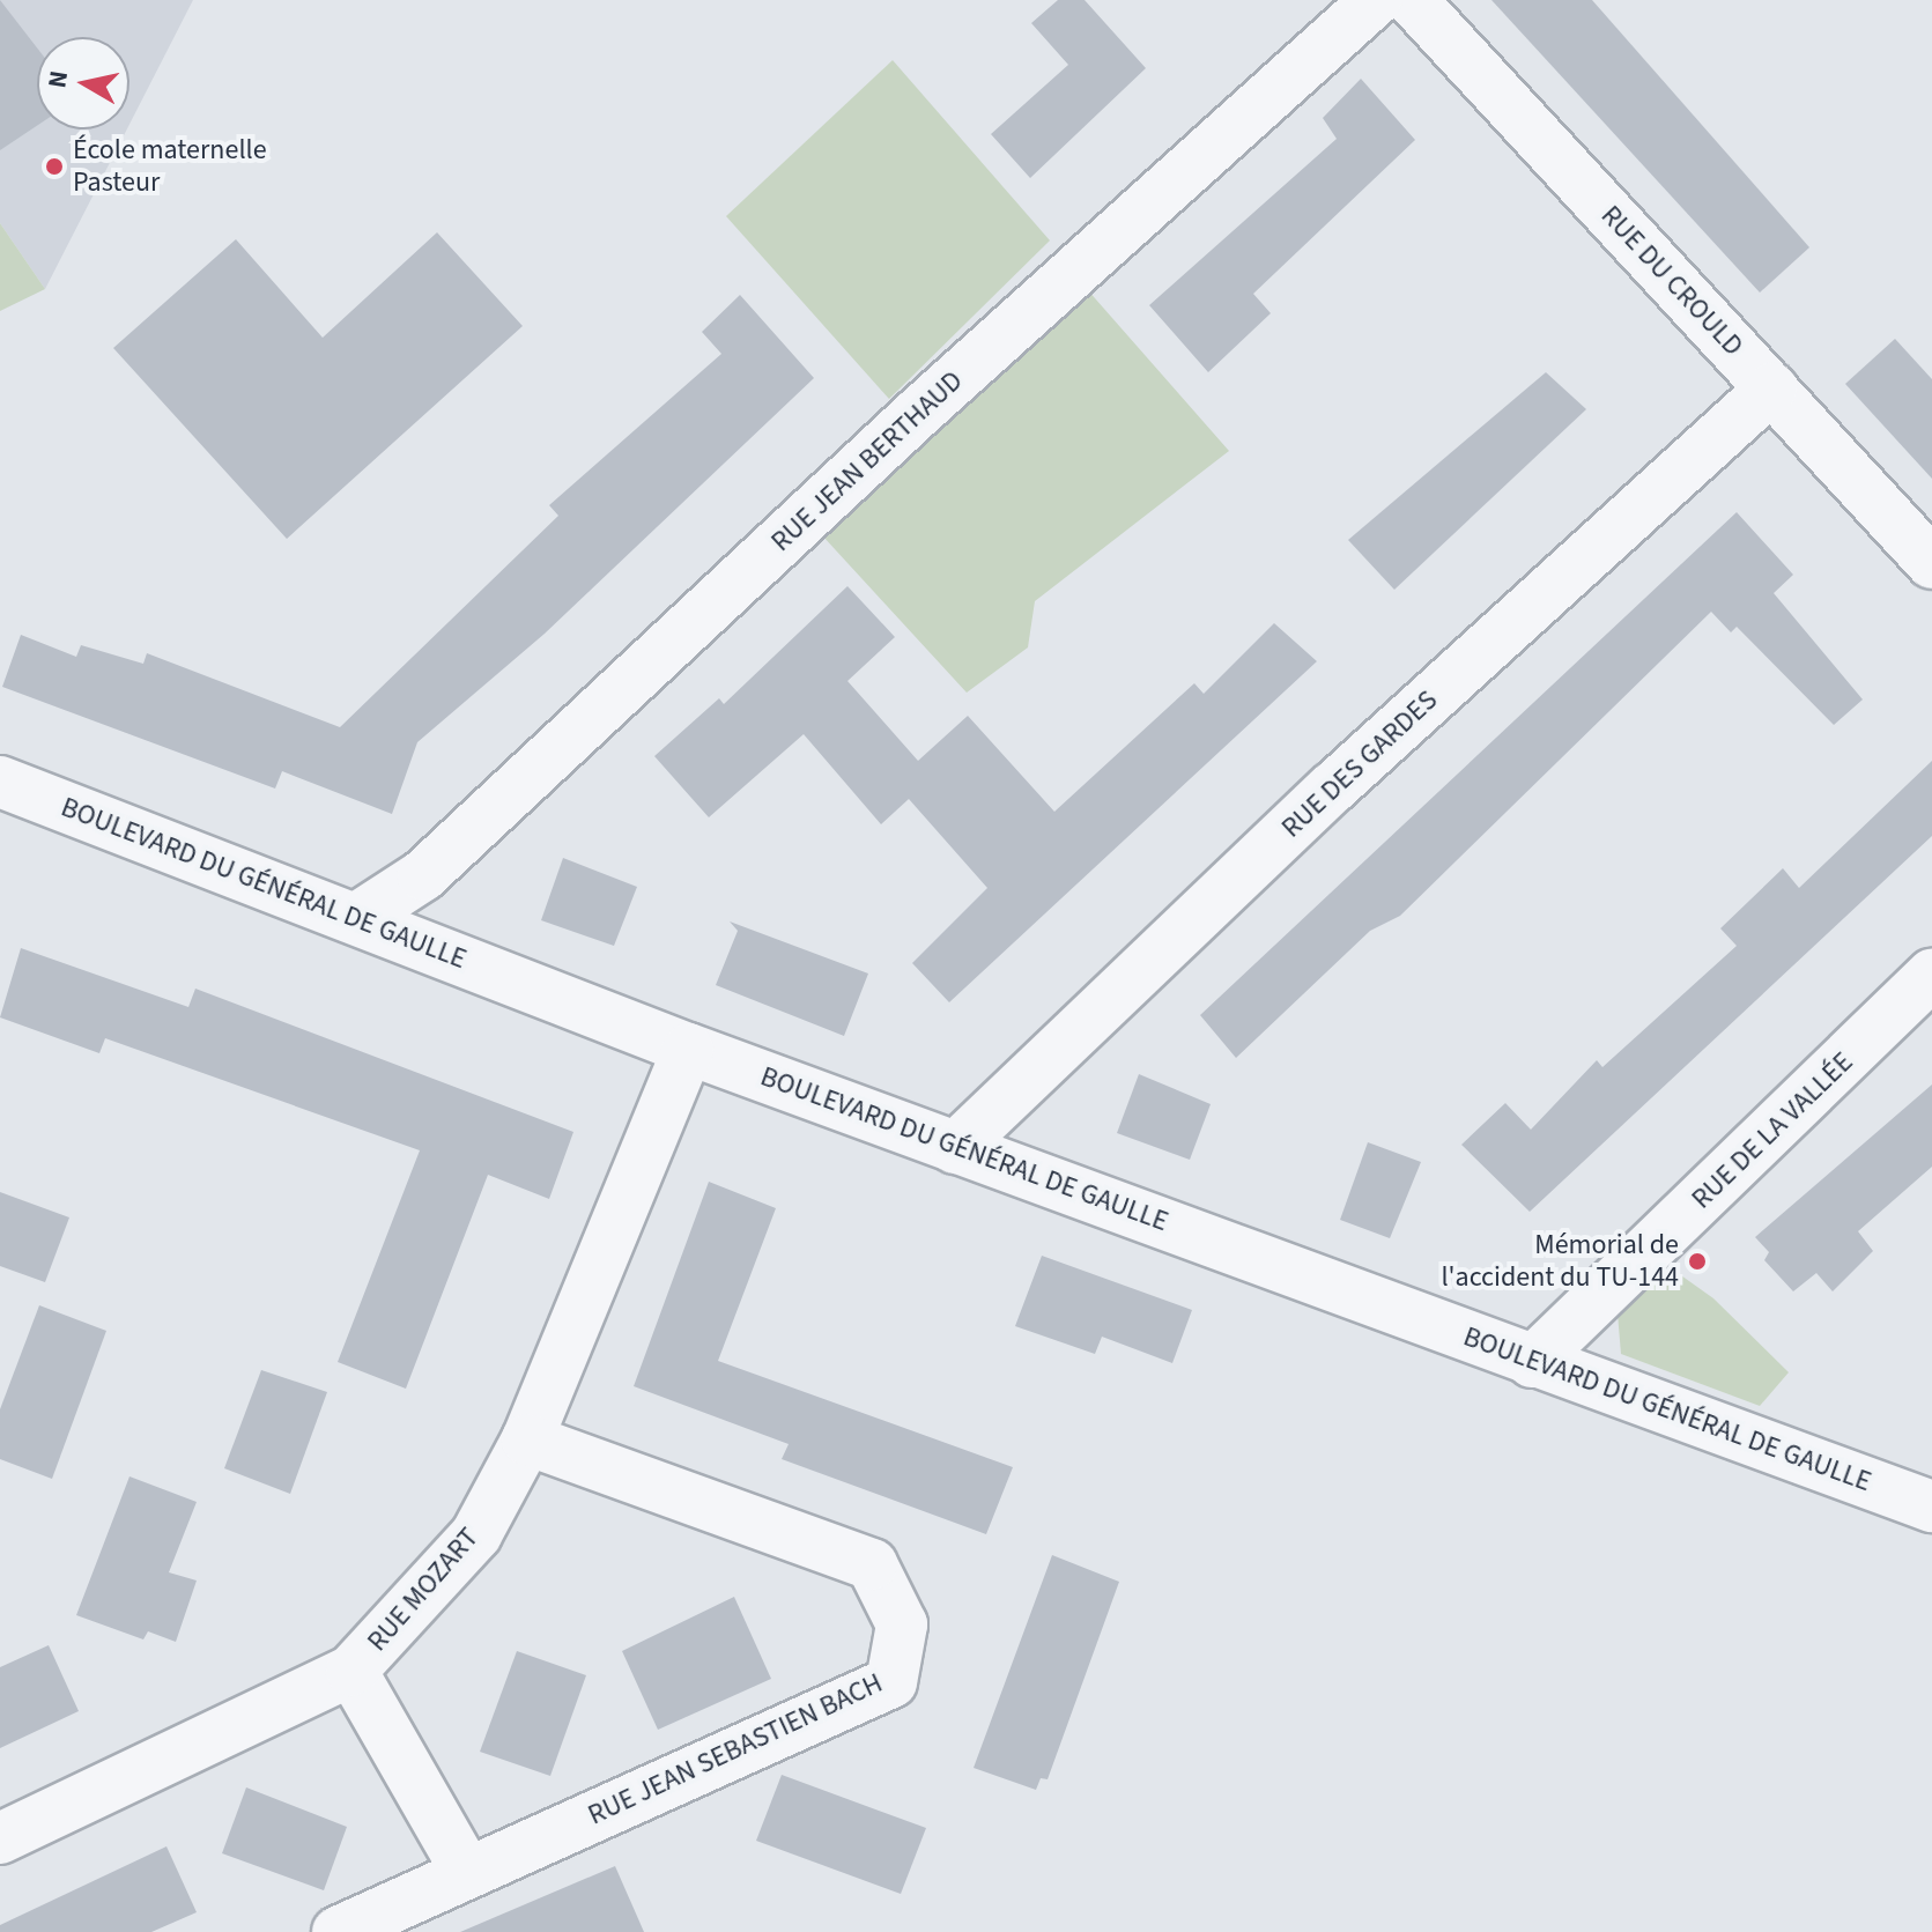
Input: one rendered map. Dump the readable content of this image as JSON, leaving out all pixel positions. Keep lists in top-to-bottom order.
{
  "streets": {
    "street": [
      "RUE DU CROULD",
      "RUE JEAN BERTHAUD",
      "RUE DES GARDES",
      "BOULEVARD DU GÉNÉRAL DE GAULLE",
      "RUE DE LA VALLÉE",
      "RUE MOZART",
      "RUE JEAN SEBASTIEN BACH"
    ]
  },
  "crossings": [
    ["RUE DU CROULD", "RUE DES GARDES"],
    ["RUE JEAN BERTHAUD", "BOULEVARD DU GÉNÉRAL DE GAULLE"],
    ["RUE DES GARDES", "BOULEVARD DU GÉNÉRAL DE GAULLE"],
    ["BOULEVARD DU GÉNÉRAL DE GAULLE", "RUE DE LA VALLÉE"],
    ["BOULEVARD DU GÉNÉRAL DE GAULLE", "RUE MOZART"],
    ["RUE MOZART", "RUE JEAN SEBASTIEN BACH"]
  ],
  "places": ["École maternelle Pasteur", "Mémorial de l'accident du TU-144"],
  "north": "left"
}
